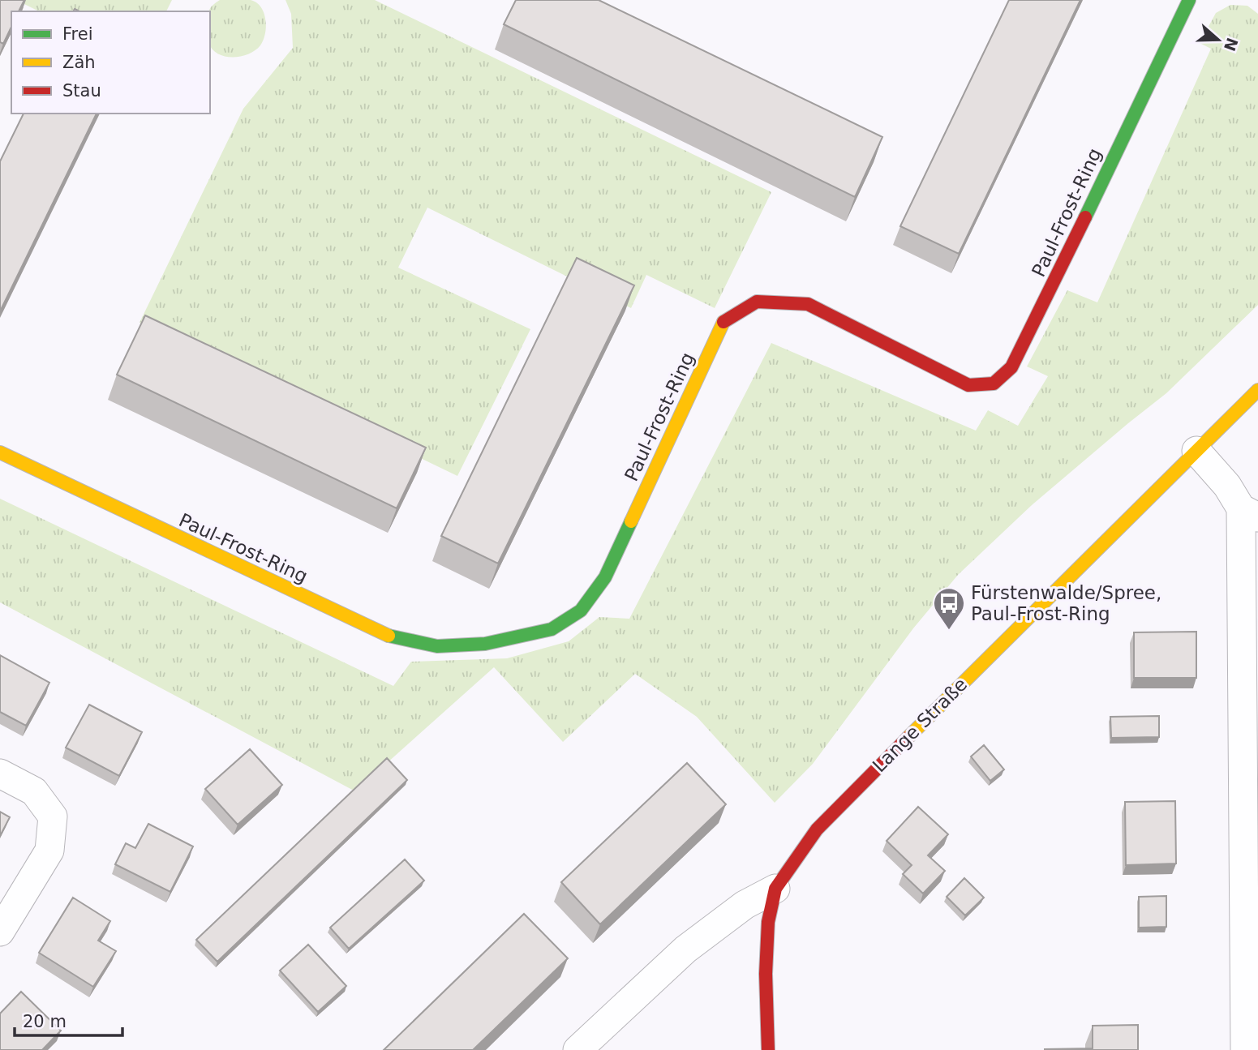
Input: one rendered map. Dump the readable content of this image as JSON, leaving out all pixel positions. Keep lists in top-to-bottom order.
{
  "streets": {
    "street": ["Paul-Frost-Ring", "Lange Straße"]
  },
  "places": {
    "bus stop": ["Fürstenwalde/Spree, Paul-Frost-Ring"]
  },
  "legend": ["Frei", "Zäh", "Stau"],
  "scale_bar": "20 m",
  "north": "right"
}
